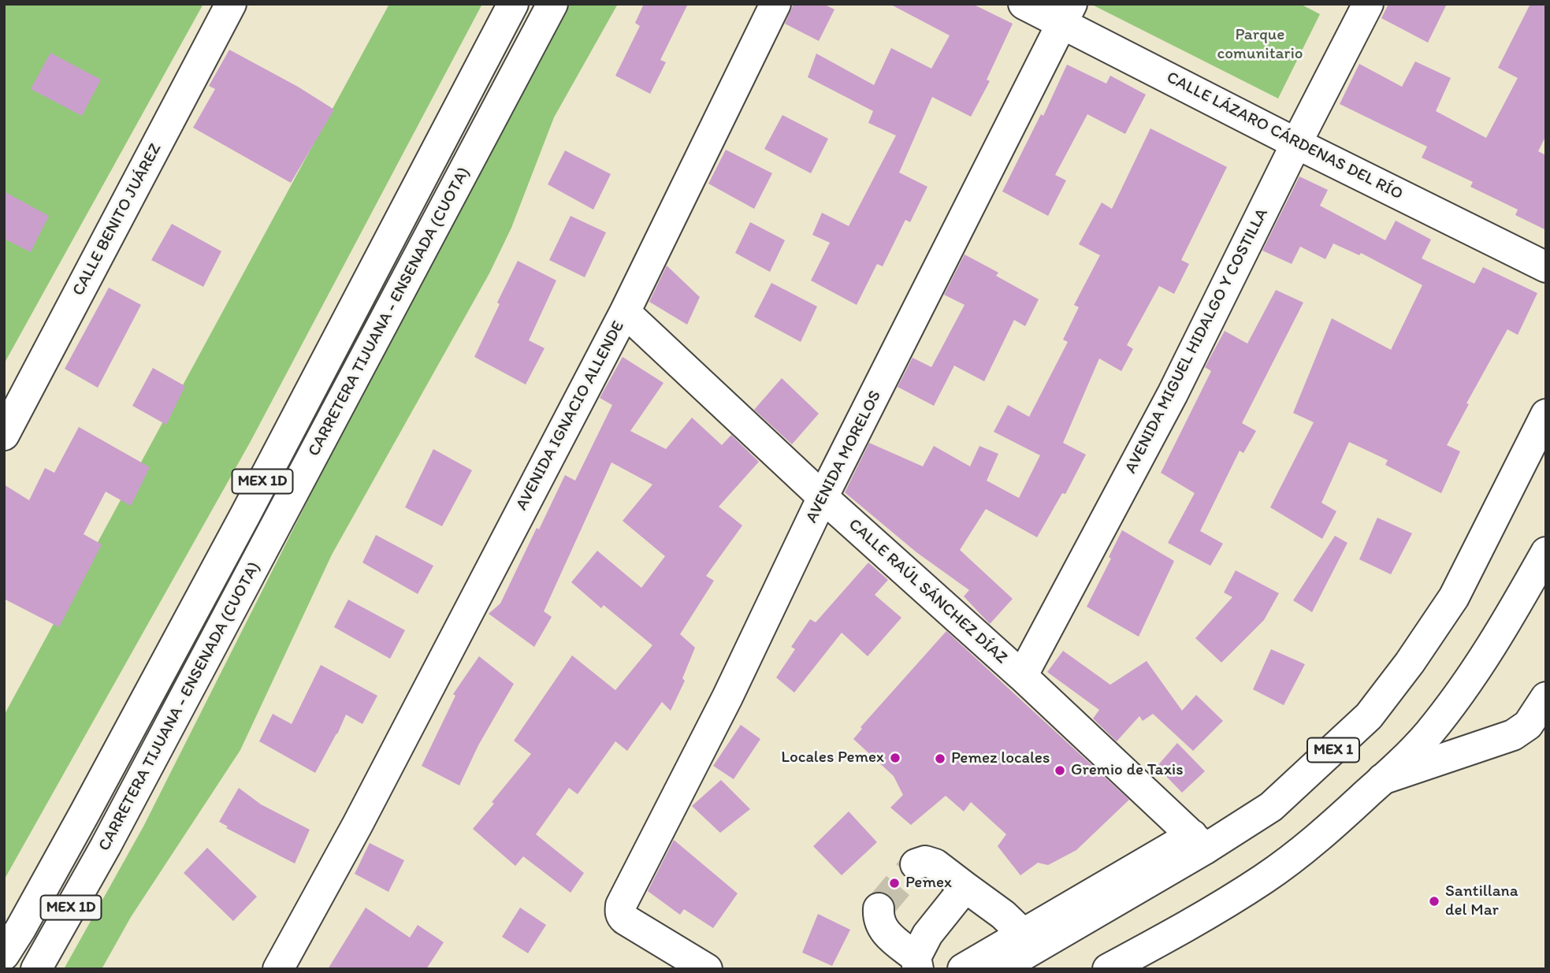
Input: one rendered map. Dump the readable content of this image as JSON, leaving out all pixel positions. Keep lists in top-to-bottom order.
{
  "streets": {
    "main road": [
      "CALLE LÁZARO CÁRDENAS DEL RÍO",
      "CALLE BENITO JUÁREZ",
      "CARRETERA TIJUANA - ENSENADA (CUOTA)",
      "AVENIDA MIGUEL HIDALGO Y COSTILLA",
      "AVENIDA IGNACIO ALLENDE",
      "AVENIDA MORELOS",
      "MEX 1D",
      "CALLE RAÚL SÁNCHEZ DÍAZ",
      "MEX 1"
    ]
  },
  "crossings": [
    ["CALLE LÁZARO CÁRDENAS DEL RÍO", "AVENIDA MIGUEL HIDALGO Y COSTILLA"],
    ["CALLE LÁZARO CÁRDENAS DEL RÍO", "AVENIDA MORELOS"],
    ["AVENIDA MIGUEL HIDALGO Y COSTILLA", "CALLE RAÚL SÁNCHEZ DÍAZ"],
    ["AVENIDA IGNACIO ALLENDE", "CALLE RAÚL SÁNCHEZ DÍAZ"],
    ["AVENIDA MORELOS", "CALLE RAÚL SÁNCHEZ DÍAZ"],
    ["CALLE RAÚL SÁNCHEZ DÍAZ", "MEX 1"]
  ],
  "parks": ["Parque comunitario"],
  "places": [
    "Locales Pemex",
    "Pemez locales",
    "Gremio de Taxis",
    "Pemex",
    "Santillana del Mar"
  ]
}
